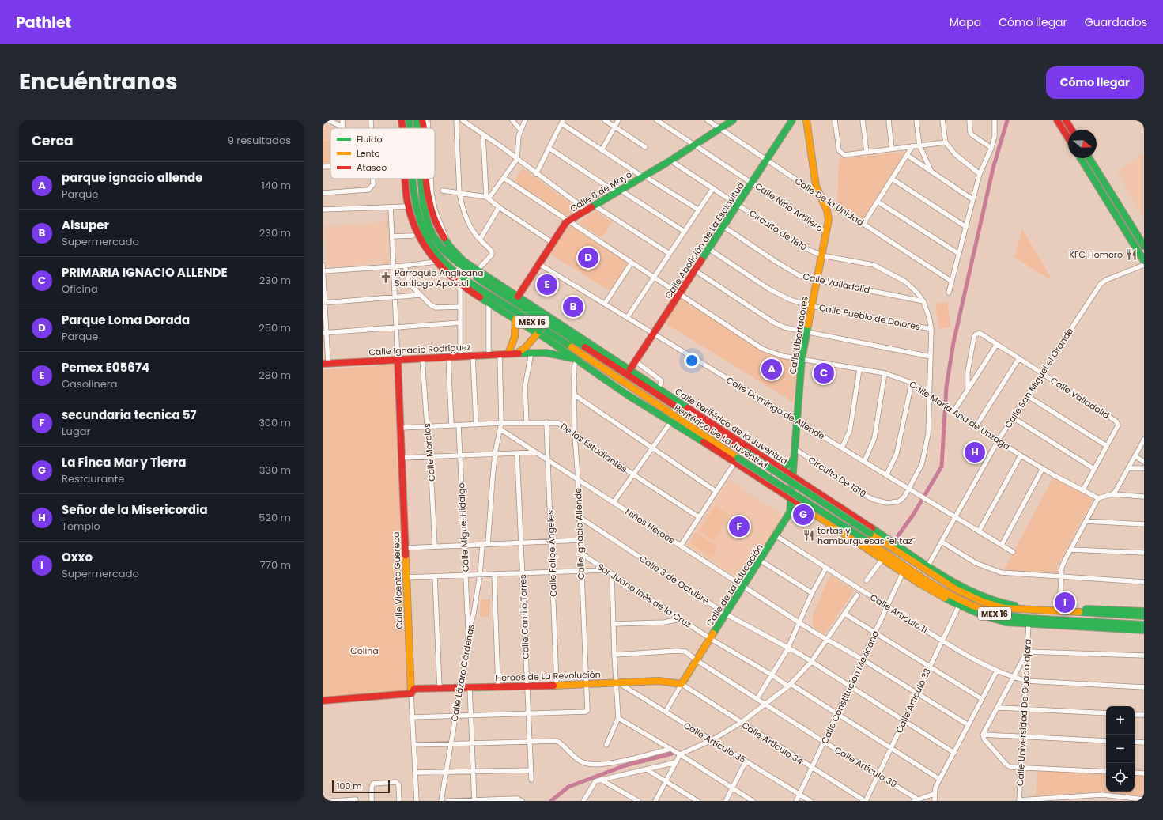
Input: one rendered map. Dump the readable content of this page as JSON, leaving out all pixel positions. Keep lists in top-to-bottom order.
{
  "streets": {
    "main road": [
      "Calle 6 de Mayo",
      "Calle Abolición de La Esclavitud",
      "MEX 16",
      "Calle Libertadores",
      "Calle Ignacio Rodríguez",
      "Calle Periférico de la Juventud",
      "Periférico De La Juventud",
      "Calle Vicente Guereca",
      "Calle de La Educación",
      "Heroes de La Revolución"
    ],
    "street": [
      "Calle De la Unidad",
      "Calle Niño Artillero",
      "Circuito de 1810",
      "Calle Valladolid",
      "Calle Pueblo de Dolores",
      "Calle San Miguel el Grande",
      "Calle Domingo de Allende",
      "Calle María Ana de Unzaga",
      "De los Estudiantes",
      "Calle Morelos",
      "Circuito De 1810",
      "Niños Héroes",
      "Calle Miguel Hidalgo",
      "Calle Ignacio Allende",
      "Calle Felipe Ángeles",
      "Calle 3 de Octubre",
      "Sor Juana Inés de la Cruz",
      "Calle Artículo 11",
      "Calle Camilo Torres",
      "Calle Lázaro Cárdenas",
      "Calle Constitución Mexicana",
      "Calle Artículo 33",
      "Calle Universidad De Guadalajara",
      "Calle Artículo 35",
      "Calle Artículo 34",
      "Calle Artículo 39"
    ]
  },
  "crossings": [
    ["Calle 6 de Mayo", "Calle De la Unidad"],
    ["Calle 6 de Mayo", "Calle Niño Artillero"],
    ["Calle 6 de Mayo", "Circuito de 1810"],
    ["Calle 6 de Mayo", "Calle Domingo de Allende"],
    ["Calle 6 de Mayo", "Calle María Ana de Unzaga"],
    ["Calle 6 de Mayo", "Calle Periférico de la Juventud"],
    ["Calle De la Unidad", "Calle Abolición de La Esclavitud"],
    ["Calle De la Unidad", "Calle Libertadores"],
    ["Calle Niño Artillero", "Calle Abolición de La Esclavitud"],
    ["Calle Niño Artillero", "Calle Libertadores"],
    ["Circuito de 1810", "Calle Abolición de La Esclavitud"],
    ["Circuito de 1810", "Calle Valladolid"],
    ["Circuito de 1810", "Calle Libertadores"],
    ["Circuito de 1810", "Circuito De 1810"],
    ["Calle Abolición de La Esclavitud", "Calle Valladolid"],
    ["Calle Abolición de La Esclavitud", "Calle Pueblo de Dolores"],
    ["Calle Abolición de La Esclavitud", "Calle Domingo de Allende"],
    ["Calle Abolición de La Esclavitud", "Calle María Ana de Unzaga"],
    ["Calle Abolición de La Esclavitud", "Calle Periférico de la Juventud"],
    ["Calle Valladolid", "Calle Libertadores"],
    ["Calle Valladolid", "Calle San Miguel el Grande"],
    ["Calle Valladolid", "Circuito De 1810"],
    ["Calle Pueblo de Dolores", "Calle Libertadores"],
    ["Calle Pueblo de Dolores", "Circuito De 1810"],
    ["Calle Libertadores", "Calle Domingo de Allende"],
    ["Calle Libertadores", "Calle María Ana de Unzaga"],
    ["Calle Libertadores", "Calle Periférico de la Juventud"],
    ["Calle Libertadores", "Circuito De 1810"],
    ["Calle Libertadores", "Calle de La Educación"],
    ["Calle Ignacio Rodríguez", "Calle Morelos"],
    ["Calle Ignacio Rodríguez", "Calle Ignacio Allende"],
    ["Calle Ignacio Rodríguez", "Calle Vicente Guereca"],
    ["Calle San Miguel el Grande", "Calle Domingo de Allende"],
    ["Calle San Miguel el Grande", "Calle María Ana de Unzaga"],
    ["Calle San Miguel el Grande", "Calle Periférico de la Juventud"],
    ["Calle Domingo de Allende", "Circuito De 1810"],
    ["Calle María Ana de Unzaga", "Circuito De 1810"],
    ["Calle Periférico de la Juventud", "Periférico De La Juventud"],
    ["Periférico De La Juventud", "Calle Artículo 33"],
    ["De los Estudiantes", "Calle Morelos"],
    ["De los Estudiantes", "Calle Miguel Hidalgo"],
    ["De los Estudiantes", "Calle Ignacio Allende"],
    ["De los Estudiantes", "Calle Felipe Ángeles"],
    ["De los Estudiantes", "Calle Vicente Guereca"],
    ["Niños Héroes", "Calle Ignacio Allende"],
    ["Niños Héroes", "Calle Felipe Ángeles"],
    ["Niños Héroes", "Calle de La Educación"],
    ["Niños Héroes", "Calle Constitución Mexicana"],
    ["Niños Héroes", "Calle Artículo 33"],
    ["Calle Miguel Hidalgo", "Calle Lázaro Cárdenas"],
    ["Calle Ignacio Allende", "Calle 3 de Octubre"],
    ["Calle Ignacio Allende", "Sor Juana Inés de la Cruz"],
    ["Calle Ignacio Allende", "Calle Camilo Torres"],
    ["Calle Ignacio Allende", "Heroes de La Revolución"],
    ["Calle Felipe Ángeles", "Heroes de La Revolución"],
    ["Calle 3 de Octubre", "Calle de La Educación"],
    ["Calle Vicente Guereca", "Heroes de La Revolución"],
    ["Calle de La Educación", "Sor Juana Inés de la Cruz"],
    ["Calle de La Educación", "Calle Artículo 11"],
    ["Calle de La Educación", "Heroes de La Revolución"],
    ["Calle de La Educación", "Calle Artículo 35"],
    ["Calle de La Educación", "Calle Artículo 34"],
    ["Calle de La Educación", "Calle Artículo 39"],
    ["Sor Juana Inés de la Cruz", "Calle Constitución Mexicana"],
    ["Sor Juana Inés de la Cruz", "Calle Artículo 33"],
    ["Calle Artículo 11", "Calle Constitución Mexicana"],
    ["Calle Artículo 11", "Calle Artículo 33"],
    ["Calle Artículo 11", "Calle Universidad De Guadalajara"],
    ["Calle Camilo Torres", "Heroes de La Revolución"],
    ["Calle Lázaro Cárdenas", "Heroes de La Revolución"],
    ["Heroes de La Revolución", "Calle Artículo 35"],
    ["Heroes de La Revolución", "Calle Artículo 34"],
    ["Calle Constitución Mexicana", "Calle Artículo 35"],
    ["Calle Constitución Mexicana", "Calle Artículo 34"],
    ["Calle Constitución Mexicana", "Calle Artículo 39"],
    ["Calle Artículo 33", "Calle Artículo 34"],
    ["Calle Artículo 33", "Calle Artículo 39"]
  ],
  "parks": ["Colina"],
  "places": {
    "restaurant": ["KFC Homero", "tortas y hamburguesas \"el taz\""],
    "church": ["Parroquia Anglicana Santiago Apostol"]
  },
  "legend": ["Fluido", "Lento", "Atasco"],
  "scale_bar": "100 m",
  "north": "right",
  "page": {
    "header": "Pathlet",
    "nav": ["Mapa", "Cómo llegar", "Guardados"],
    "title": "Encuéntranos",
    "buttons": "Cómo llegar",
    "heading": ["Cerca", "9 resultados"],
    "list": [
      {
        "mark": "A",
        "name": "parque ignacio allende",
        "note": "Parque",
        "value": "140 m"
      },
      {
        "mark": "B",
        "name": "Alsuper",
        "note": "Supermercado",
        "value": "230 m"
      },
      {
        "mark": "C",
        "name": "PRIMARIA IGNACIO ALLENDE",
        "note": "Oficina",
        "value": "230 m"
      },
      {
        "mark": "D",
        "name": "Parque Loma Dorada",
        "note": "Parque",
        "value": "250 m"
      },
      {
        "mark": "E",
        "name": "Pemex E05674",
        "note": "Gasolinera",
        "value": "280 m"
      },
      {
        "mark": "F",
        "name": "secundaria tecnica 57",
        "note": "Lugar",
        "value": "300 m"
      },
      {
        "mark": "G",
        "name": "La Finca Mar y Tierra",
        "note": "Restaurante",
        "value": "330 m"
      },
      {
        "mark": "H",
        "name": "Señor de la Misericordia",
        "note": "Templo",
        "value": "520 m"
      },
      {
        "mark": "I",
        "name": "Oxxo",
        "note": "Supermercado",
        "value": "770 m"
      }
    ],
    "pins": [
      "D",
      "E",
      "B",
      "A",
      "C",
      "H",
      "G",
      "F",
      "I"
    ],
    "map_buttons": ["+", "−"],
    "scale": "100 m"
  }
}
